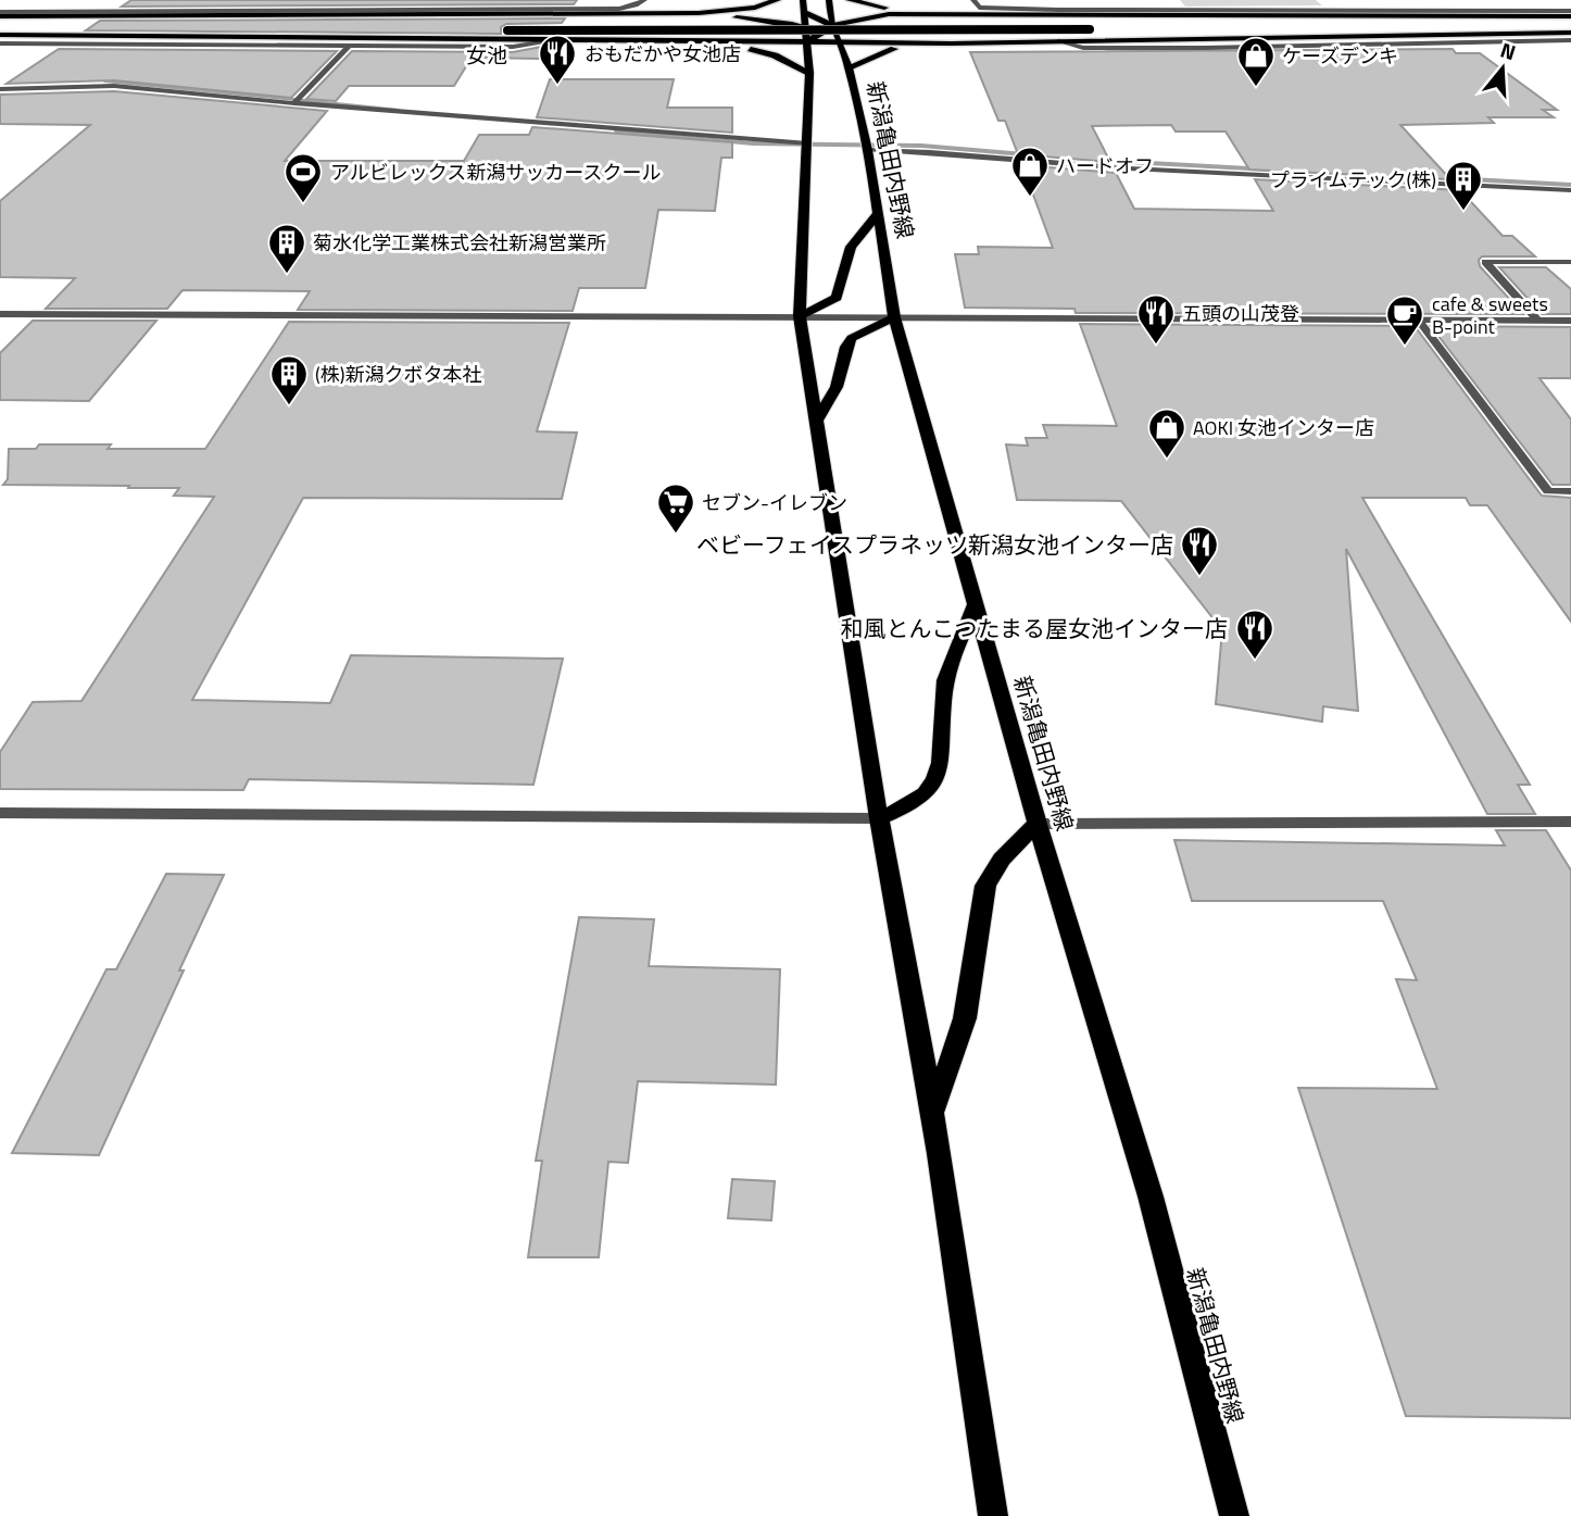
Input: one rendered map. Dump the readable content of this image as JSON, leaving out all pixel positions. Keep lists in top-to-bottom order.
{
  "streets": {
    "main road": ["新潟亀田内野線"]
  },
  "districts": ["女池"],
  "places": {
    "restaurant": [
      "おもだかや女池店",
      "五頭の山茂登",
      "ベビーフェイスプラネッツ新潟女池インター店",
      "和風とんこつたまる屋女池インター店"
    ],
    "shop": ["ケーズデンキ", "ハードオフ", "AOKI 女池インター店"],
    "sports": ["アルビレックス新潟サッカースクール"],
    "building": ["プライムテック(株)", "菊水化学工業株式会社新潟営業所", "(株)新潟クボタ本社"],
    "cafe": ["cafe & sweets B-point"],
    "supermarket": ["セブン-イレブン"]
  },
  "north": "top"
}
